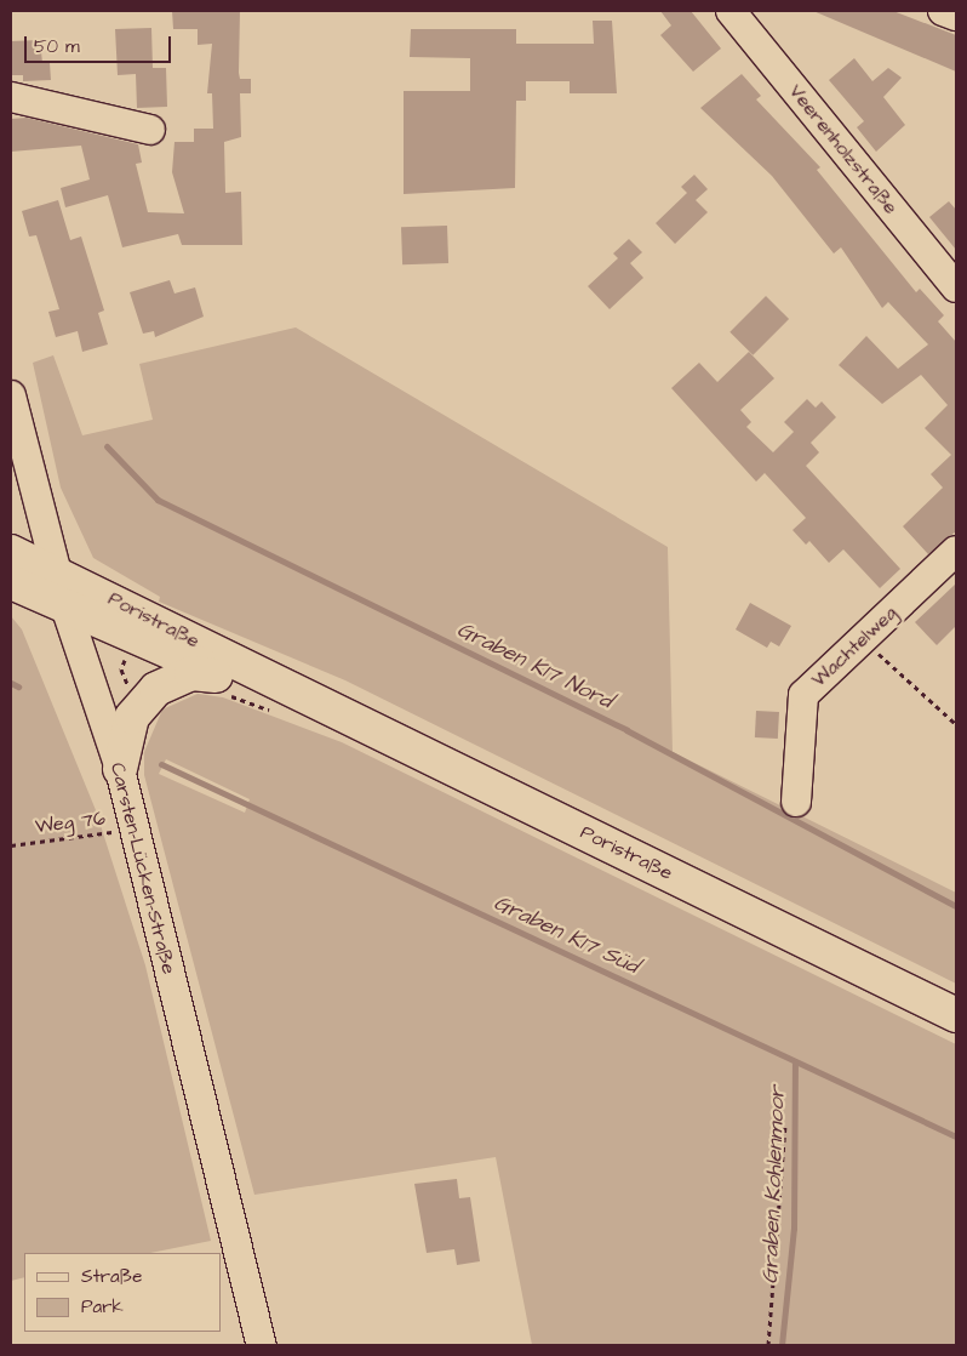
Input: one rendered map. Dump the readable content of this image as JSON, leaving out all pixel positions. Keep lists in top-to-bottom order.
{
  "streets": {
    "main road": ["Poristraße"],
    "street": ["Veerenholzstraße", "Wachtelweg", "Carsten-Lücken-Straße"],
    "path": ["Weg 76"]
  },
  "crossings": [
    ["Poristraße", "Carsten-Lücken-Straße"],
    ["Weg 76", "Carsten-Lücken-Straße"]
  ],
  "water": ["Graben K17 Nord", "Graben K17 Süd", "Graben Kohlenmoor"],
  "legend": ["Straße", "Park"],
  "scale_bar": "50 m"
}
